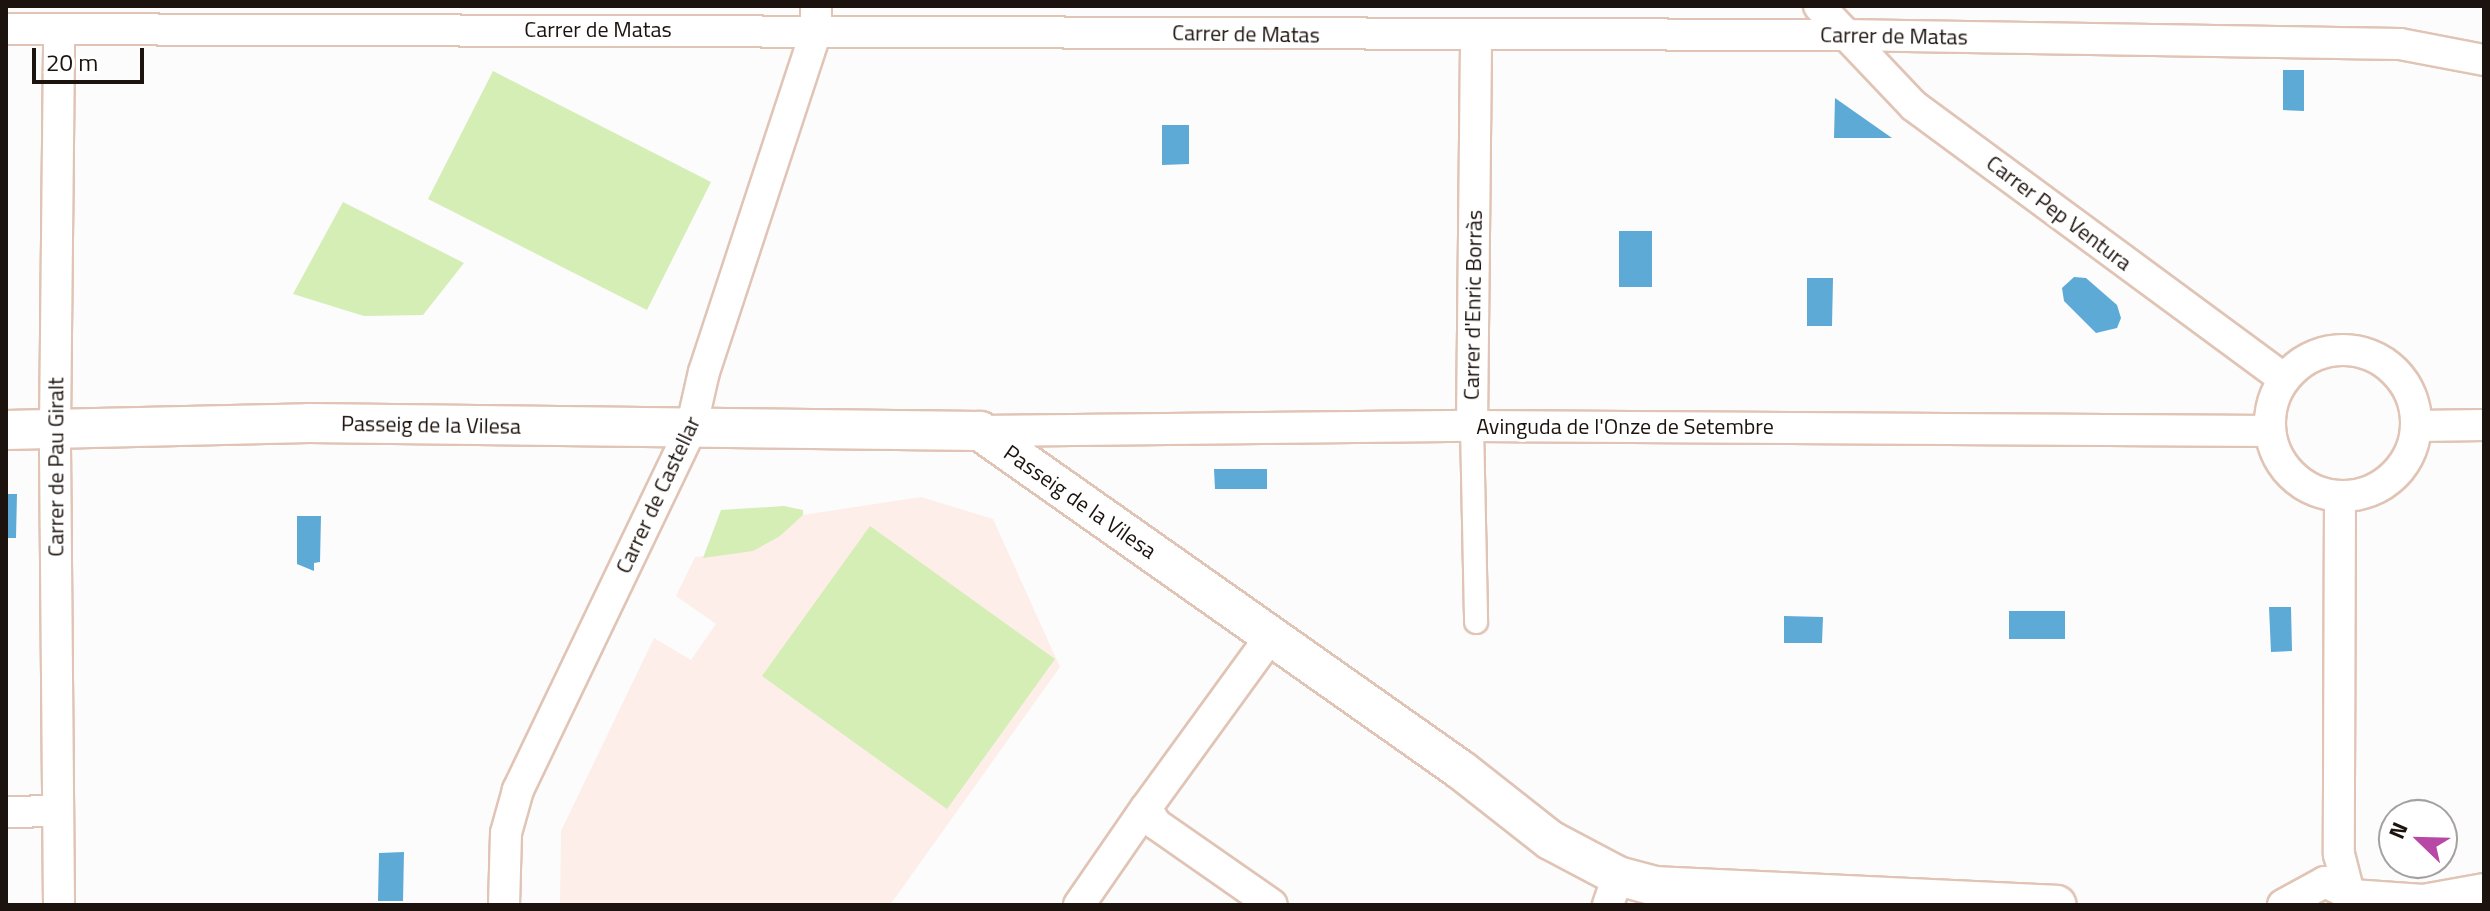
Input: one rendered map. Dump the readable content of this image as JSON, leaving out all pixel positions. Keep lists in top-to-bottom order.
{
  "streets": {
    "street": [
      "Carrer de Matas",
      "Carrer Pep Ventura",
      "Carrer d'Enric Borràs",
      "Passeig de la Vilesa",
      "Avinguda de l'Onze de Setembre",
      "Carrer de Pau Giralt",
      "Carrer de Castellar"
    ]
  },
  "crossings": [
    ["Carrer de Matas", "Carrer Pep Ventura"],
    ["Carrer de Matas", "Carrer d'Enric Borràs"],
    ["Carrer de Matas", "Carrer de Pau Giralt"],
    ["Carrer de Matas", "Carrer de Castellar"],
    ["Carrer Pep Ventura", "Avinguda de l'Onze de Setembre"],
    ["Carrer d'Enric Borràs", "Avinguda de l'Onze de Setembre"],
    ["Passeig de la Vilesa", "Avinguda de l'Onze de Setembre"],
    ["Passeig de la Vilesa", "Carrer de Pau Giralt"],
    ["Passeig de la Vilesa", "Carrer de Castellar"]
  ],
  "scale_bar": "20 m",
  "north": "top left"
}
